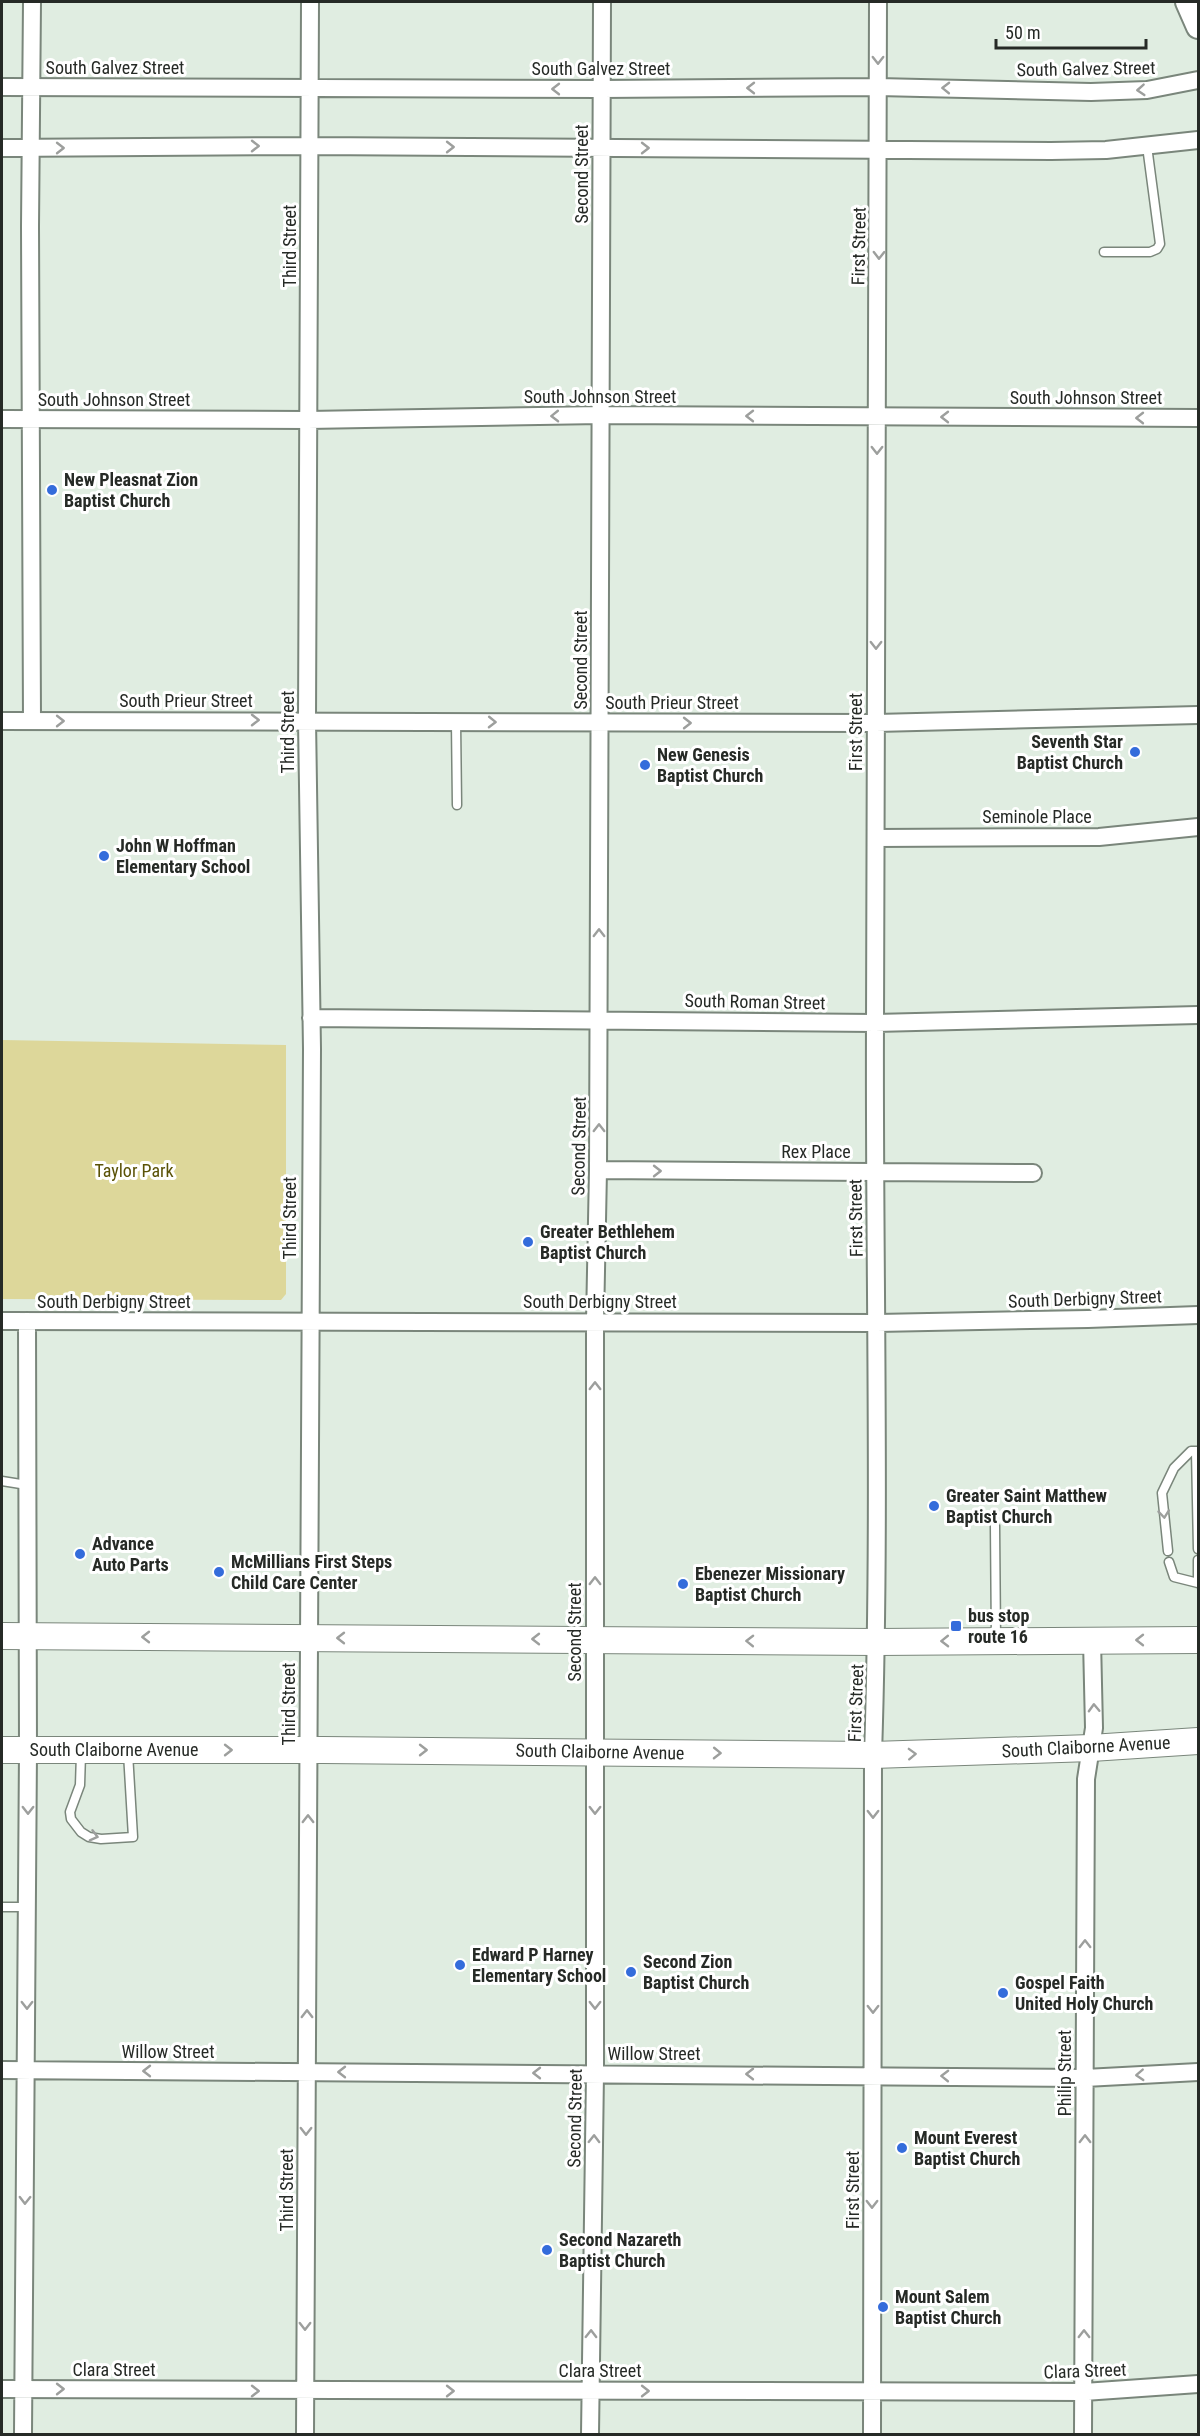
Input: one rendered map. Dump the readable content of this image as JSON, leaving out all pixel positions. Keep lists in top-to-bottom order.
{
  "streets": {
    "main road": ["South Claiborne Avenue"],
    "street": [
      "South Galvez Street",
      "Second Street",
      "Third Street",
      "First Street",
      "South Johnson Street",
      "South Prieur Street",
      "Seminole Place",
      "South Roman Street",
      "Rex Place",
      "South Derbigny Street",
      "Willow Street",
      "Philip Street",
      "Clara Street"
    ]
  },
  "crossings": [
    ["South Galvez Street", "Second Street"],
    ["South Galvez Street", "Third Street"],
    ["South Galvez Street", "First Street"],
    ["Second Street", "South Johnson Street"],
    ["Second Street", "South Prieur Street"],
    ["Second Street", "South Roman Street"],
    ["Second Street", "Rex Place"],
    ["Second Street", "South Derbigny Street"],
    ["Second Street", "South Claiborne Avenue"],
    ["Second Street", "Willow Street"],
    ["Second Street", "Clara Street"],
    ["Third Street", "South Johnson Street"],
    ["Third Street", "South Prieur Street"],
    ["Third Street", "South Roman Street"],
    ["Third Street", "South Derbigny Street"],
    ["Third Street", "South Claiborne Avenue"],
    ["Third Street", "Willow Street"],
    ["Third Street", "Clara Street"],
    ["First Street", "South Johnson Street"],
    ["First Street", "South Prieur Street"],
    ["First Street", "Seminole Place"],
    ["First Street", "South Roman Street"],
    ["First Street", "Rex Place"],
    ["First Street", "South Derbigny Street"],
    ["First Street", "South Claiborne Avenue"],
    ["First Street", "Willow Street"],
    ["First Street", "Clara Street"],
    ["South Claiborne Avenue", "Philip Street"],
    ["Willow Street", "Philip Street"],
    ["Philip Street", "Clara Street"]
  ],
  "one_way": [
    "First Street",
    "South Johnson Street",
    "South Prieur Street",
    "Rex Place",
    "Willow Street",
    "Philip Street",
    "Clara Street"
  ],
  "parks": ["Taylor Park"],
  "places": {
    "other": [
      "New Pleasnat Zion Baptist Church",
      "Seventh Star Baptist Church",
      "New Genesis Baptist Church",
      "John W Hoffman Elementary School",
      "Greater Bethlehem Baptist Church",
      "Greater Saint Matthew Baptist Church",
      "Advance Auto Parts",
      "McMillians First Steps Child Care Center",
      "Ebenezer Missionary Baptist Church",
      "Edward P Harney Elementary School",
      "Second Zion Baptist Church",
      "Gospel Faith United Holy Church",
      "Mount Everest Baptist Church",
      "Second Nazareth Baptist Church",
      "Mount Salem Baptist Church"
    ],
    "transit": ["bus stop route 16"]
  },
  "scale_bar": "50 m"
}
